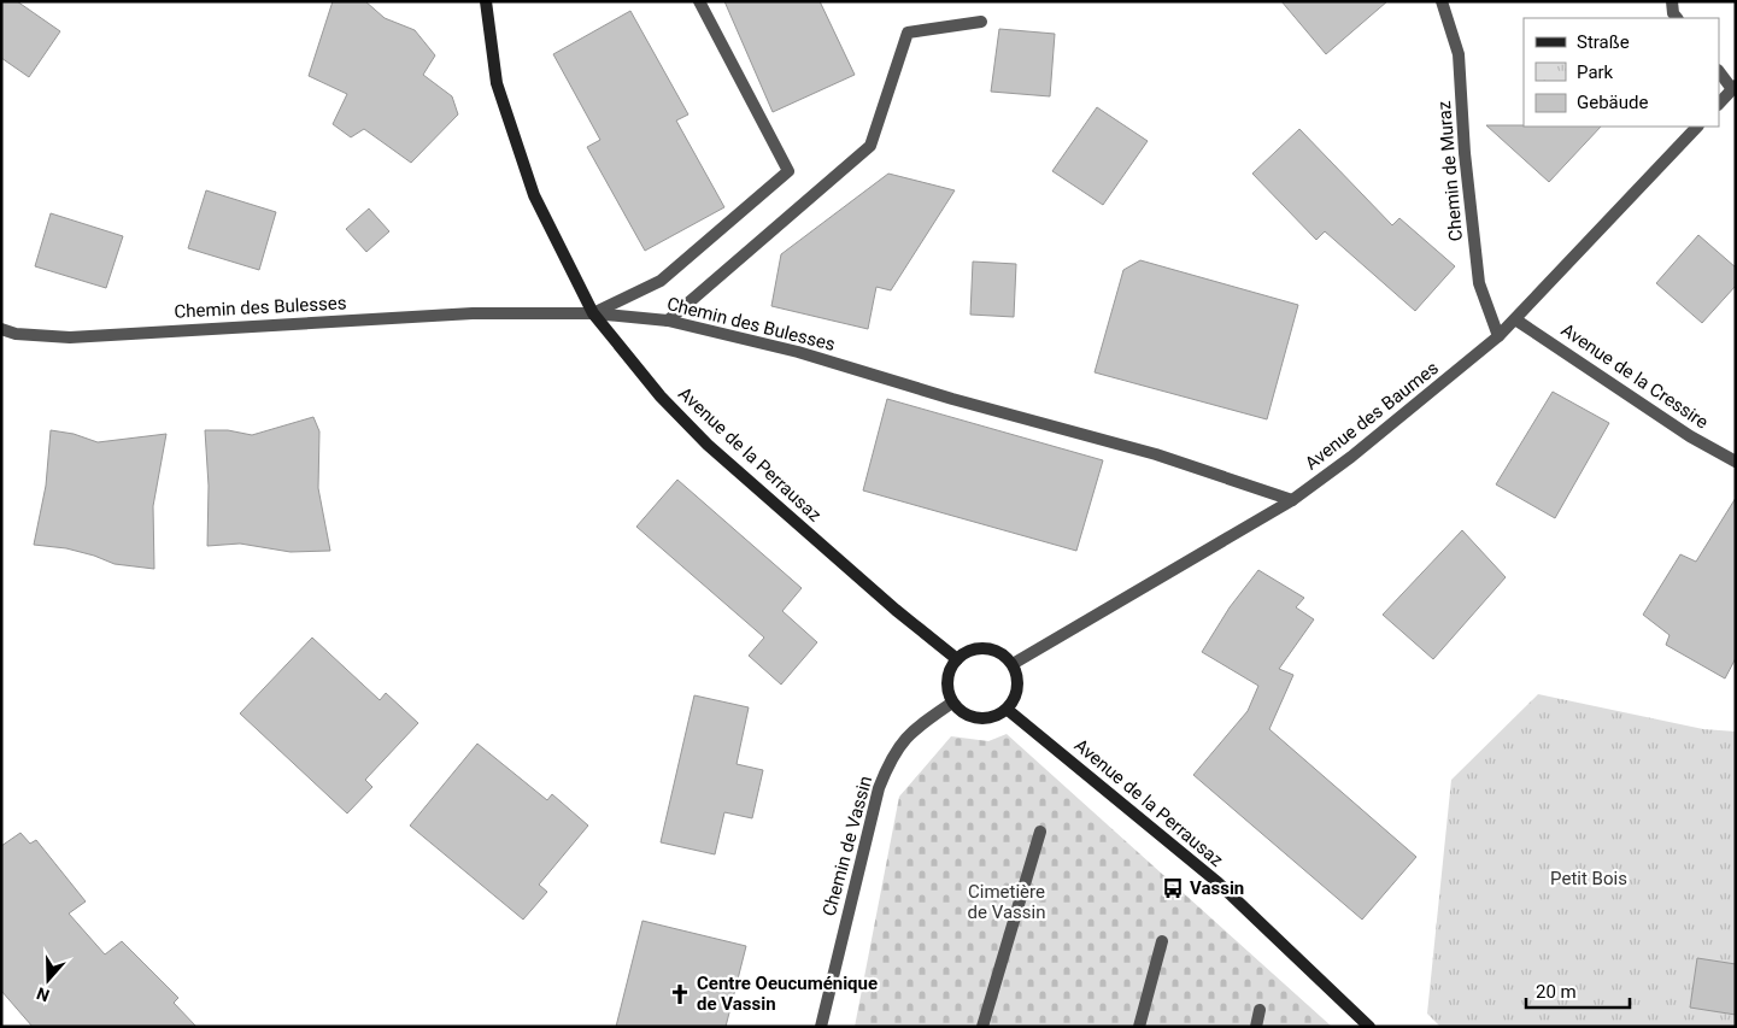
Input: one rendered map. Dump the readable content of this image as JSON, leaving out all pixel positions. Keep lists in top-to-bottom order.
{
  "streets": {
    "street": [
      "Chemin de Muraz",
      "Chemin des Bulesses",
      "Avenue de la Cressire",
      "Avenue des Baumes",
      "Avenue de la Perrausaz",
      "Chemin de Vassin"
    ]
  },
  "crossings": [
    ["Chemin de Muraz", "Avenue des Baumes"],
    ["Chemin des Bulesses", "Avenue des Baumes"],
    ["Chemin des Bulesses", "Avenue de la Perrausaz"],
    ["Avenue de la Cressire", "Avenue des Baumes"],
    ["Avenue des Baumes", "Avenue de la Perrausaz"],
    ["Avenue des Baumes", "Chemin de Vassin"],
    ["Avenue de la Perrausaz", "Chemin de Vassin"]
  ],
  "parks": ["Petit Bois", "Cimetière de Vassin"],
  "places": {
    "bus stop": ["Vassin"],
    "church": ["Centre Oeucuménique de Vassin"]
  },
  "legend": ["Straße", "Park", "Gebäude"],
  "scale_bar": "20 m",
  "north": "bottom"
}
